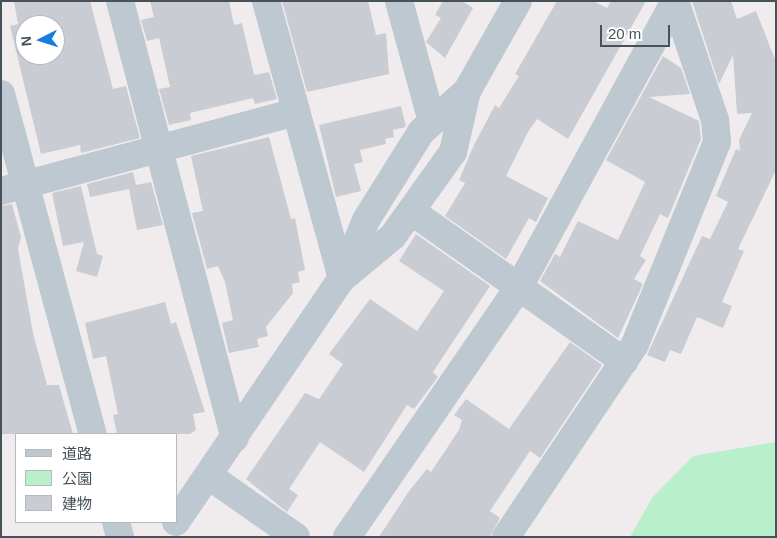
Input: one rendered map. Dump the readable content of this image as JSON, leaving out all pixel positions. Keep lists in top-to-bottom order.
{
  "legend": ["道路", "公園", "建物"],
  "scale_bar": "20 m",
  "north": "left"
}
